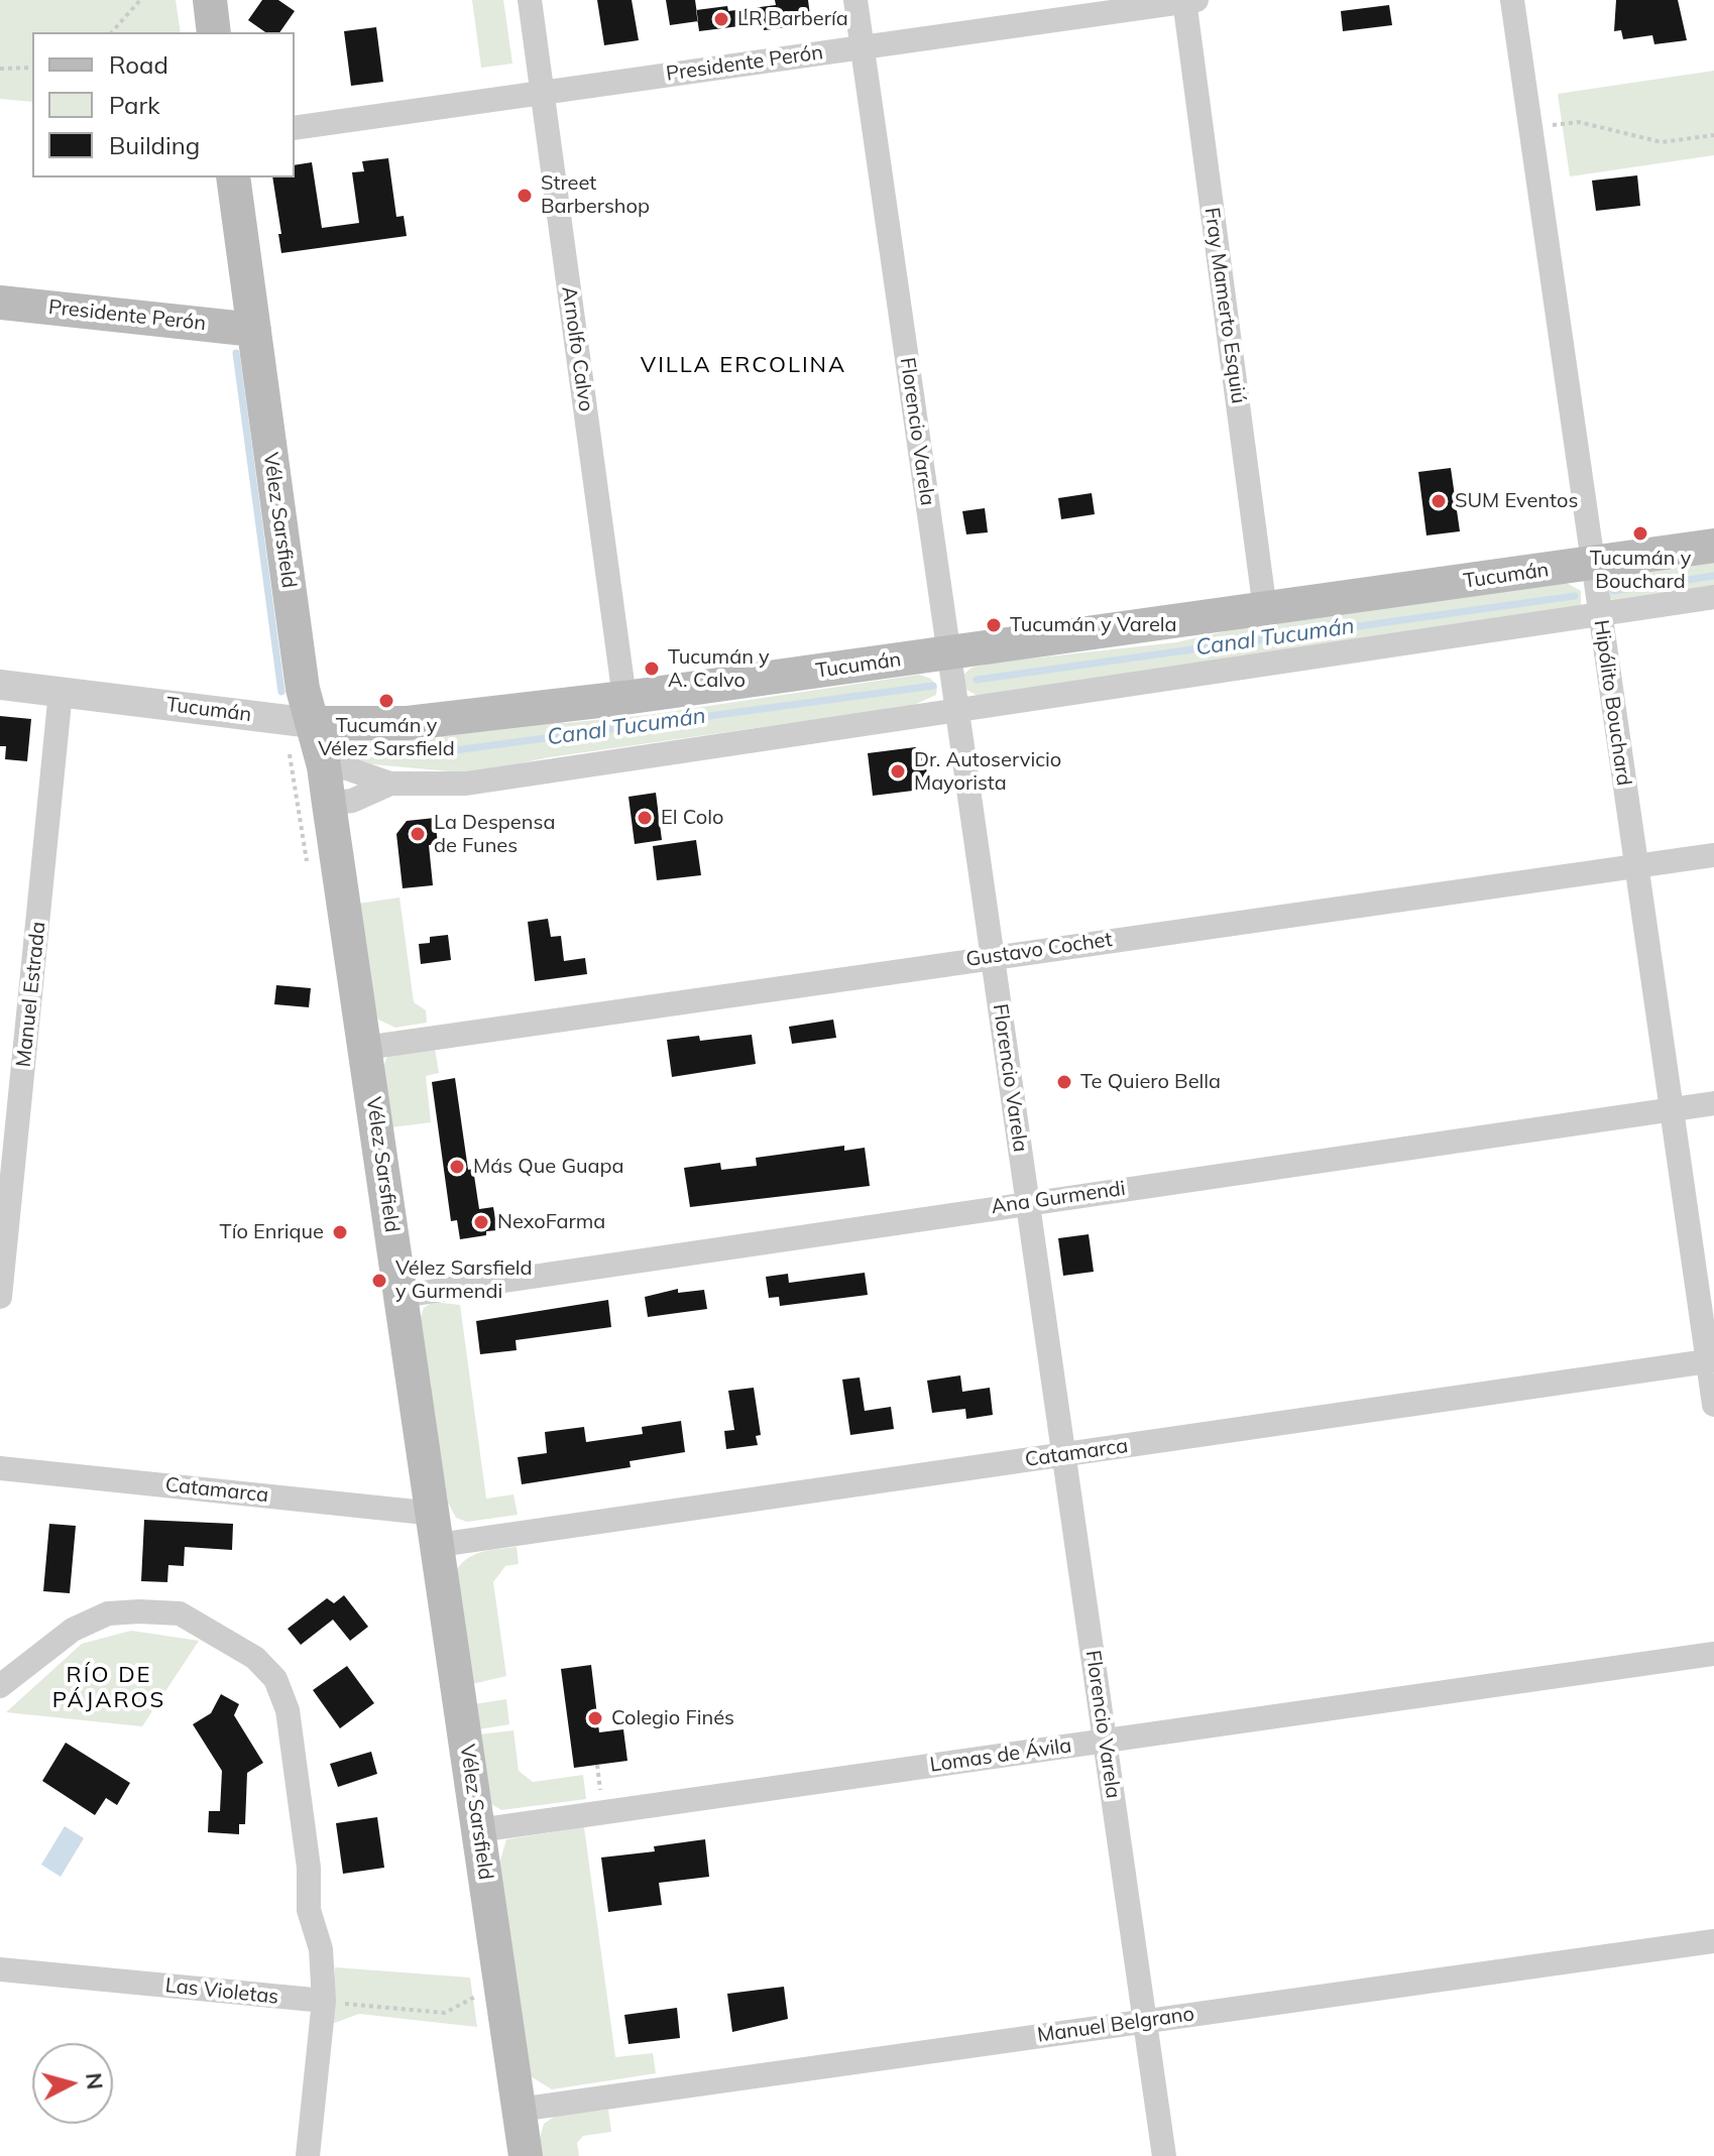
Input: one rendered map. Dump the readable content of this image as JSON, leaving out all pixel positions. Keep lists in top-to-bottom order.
{
  "streets": {
    "main road": ["Presidente Perón", "Vélez Sarsfield", "Tucumán"],
    "street": [
      "Fray Mamerto Esquiú",
      "Arnolfo Calvo",
      "Florencio Varela",
      "Hipólito Bouchard",
      "Gustavo Cochet",
      "Manuel Estrada",
      "Ana Gurmendi",
      "Catamarca",
      "Lomas de Ávila",
      "Las Violetas",
      "Manuel Belgrano"
    ]
  },
  "crossings": [
    ["Presidente Perón", "Fray Mamerto Esquiú"],
    ["Presidente Perón", "Arnolfo Calvo"],
    ["Presidente Perón", "Florencio Varela"],
    ["Presidente Perón", "Vélez Sarsfield"],
    ["Fray Mamerto Esquiú", "Tucumán"],
    ["Arnolfo Calvo", "Tucumán"],
    ["Florencio Varela", "Tucumán"],
    ["Florencio Varela", "Gustavo Cochet"],
    ["Florencio Varela", "Ana Gurmendi"],
    ["Florencio Varela", "Catamarca"],
    ["Florencio Varela", "Lomas de Ávila"],
    ["Florencio Varela", "Manuel Belgrano"],
    ["Vélez Sarsfield", "Tucumán"],
    ["Vélez Sarsfield", "Gustavo Cochet"],
    ["Vélez Sarsfield", "Ana Gurmendi"],
    ["Vélez Sarsfield", "Catamarca"],
    ["Vélez Sarsfield", "Lomas de Ávila"],
    ["Vélez Sarsfield", "Manuel Belgrano"],
    ["Tucumán", "Hipólito Bouchard"],
    ["Tucumán", "Manuel Estrada"],
    ["Hipólito Bouchard", "Gustavo Cochet"],
    ["Hipólito Bouchard", "Ana Gurmendi"],
    ["Hipólito Bouchard", "Catamarca"]
  ],
  "districts": ["VILLA ERCOLINA", "RÍO DE PÁJAROS"],
  "water": ["Canal Tucumán"],
  "places": [
    "LR Barbería",
    "Street Barbershop",
    "SUM Eventos",
    "Tucumán y Bouchard",
    "Tucumán y Varela",
    "Tucumán y A. Calvo",
    "Tucumán y Vélez Sarsfield",
    "Dr. Autoservicio Mayorista",
    "El Colo",
    "La Despensa de Funes",
    "Te Quiero Bella",
    "Más Que Guapa",
    "NexoFarma",
    "Tío Enrique",
    "Vélez Sarsfield y Gurmendi",
    "Colegio Finés"
  ],
  "legend": ["Road", "Park", "Building"],
  "north": "right"
}
